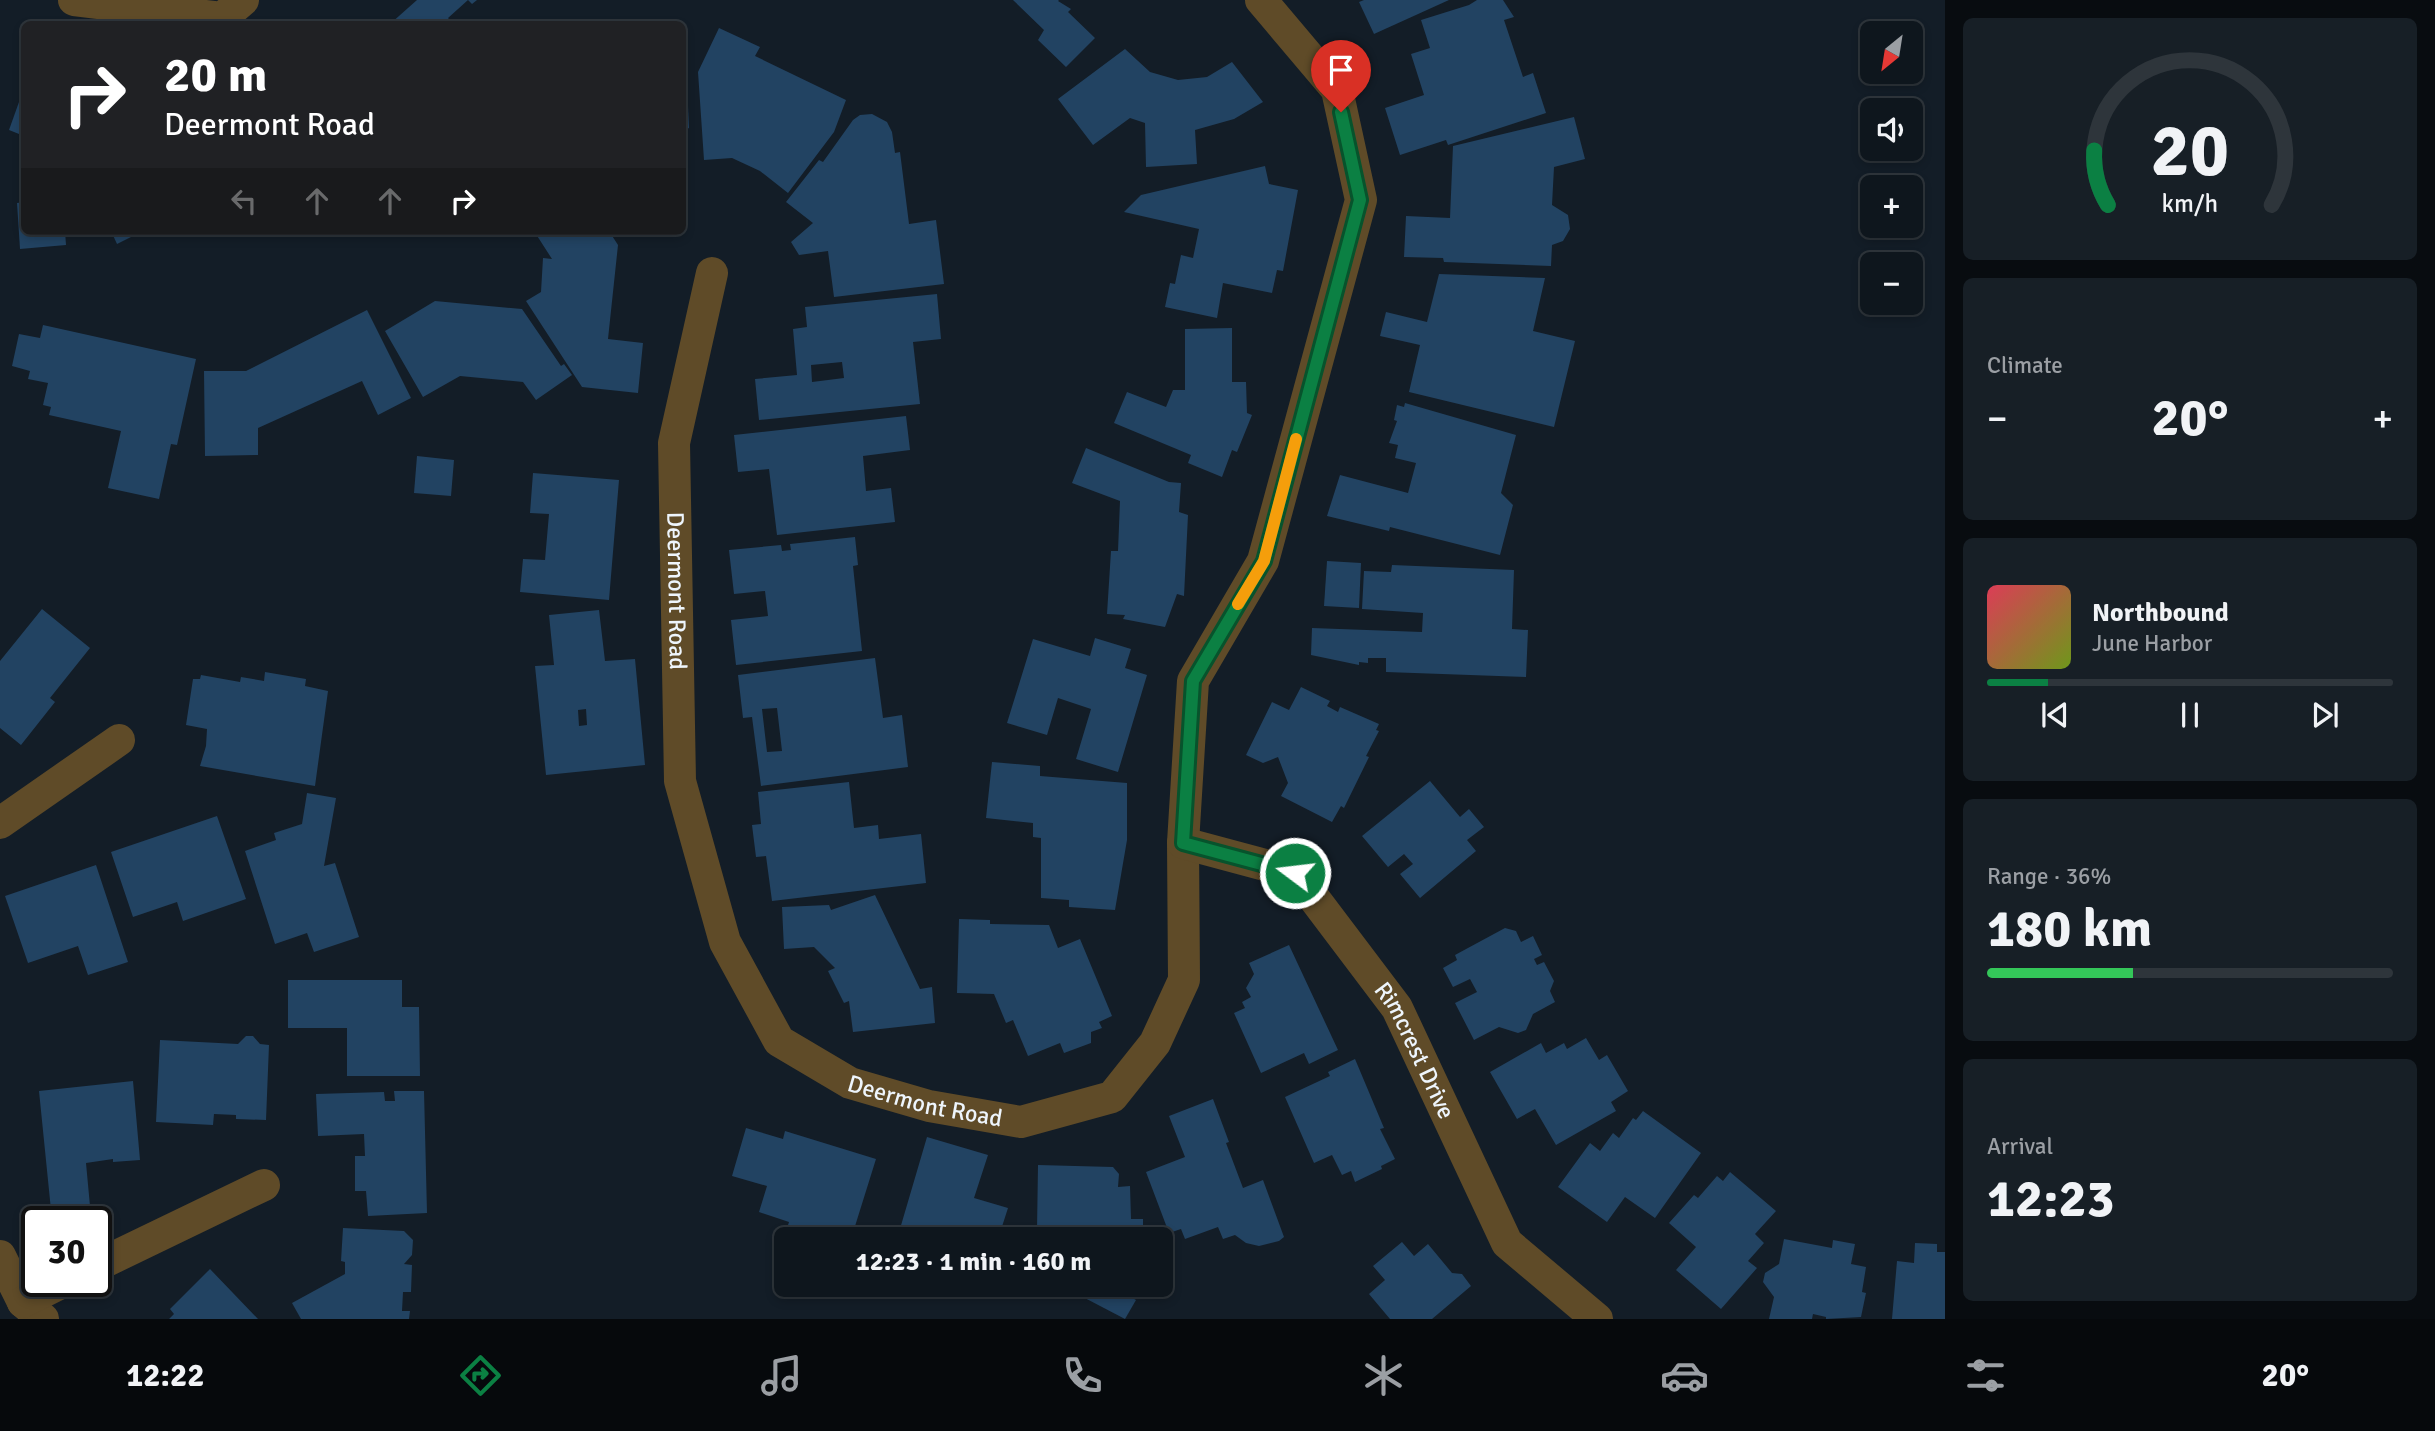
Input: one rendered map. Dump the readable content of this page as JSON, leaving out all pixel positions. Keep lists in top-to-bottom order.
{
  "streets": {
    "street": ["Deermont Road", "Rimcrest Drive"]
  },
  "crossings": [
    ["Deermont Road", "Rimcrest Drive"]
  ],
  "north": "bottom left",
  "page": {
    "map_buttons": ["+", "−"],
    "turn": ["20 m", "Deermont Road"],
    "tile": [
      "Climate",
      ["Range · 36%", "180 km"],
      ["Arrival", "12:23"]
    ],
    "heat": ["−", "20°", "+"],
    "song": ["Northbound", "June Harbor"],
    "limit": "30",
    "trip": "12:23 · 1 min · 160 m",
    "tabs": ["12:22", "20°"],
    "gauge": ["20", "km/h"]
  }
}
